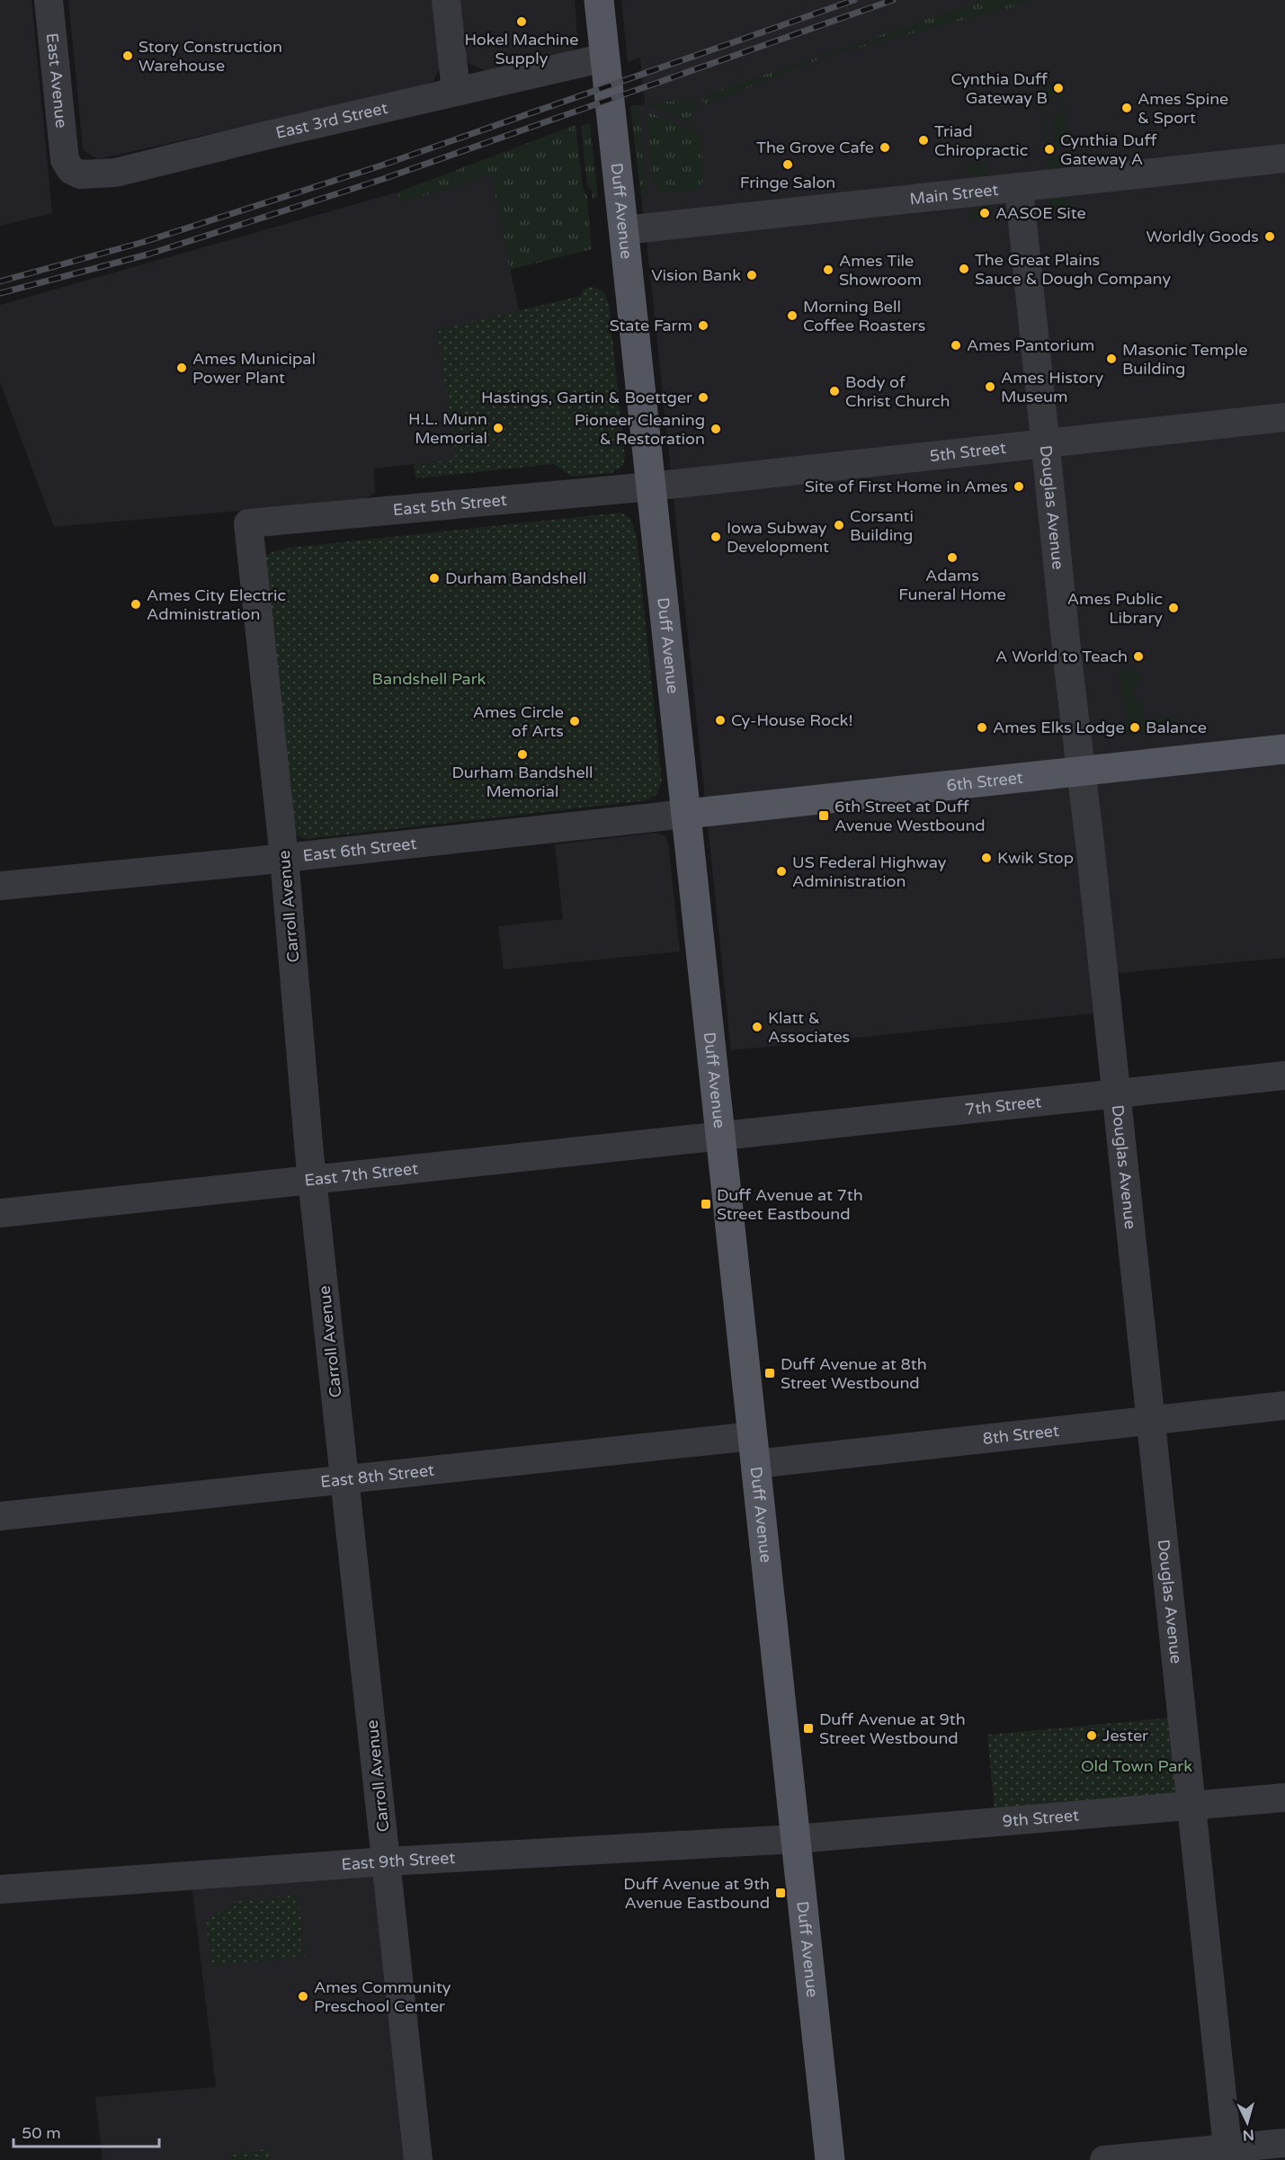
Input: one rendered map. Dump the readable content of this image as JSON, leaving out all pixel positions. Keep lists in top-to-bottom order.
{
  "streets": {
    "main road": ["Duff Avenue", "6th Street"],
    "street": [
      "East Avenue",
      "East 3rd Street",
      "Main Street",
      "5th Street",
      "East 5th Street",
      "Douglas Avenue",
      "East 6th Street",
      "Carroll Avenue",
      "7th Street",
      "East 7th Street",
      "8th Street",
      "East 8th Street",
      "9th Street",
      "East 9th Street"
    ]
  },
  "crossings": [
    ["East Avenue", "East 3rd Street"],
    ["East 3rd Street", "Duff Avenue"],
    ["Main Street", "Duff Avenue"],
    ["Main Street", "Douglas Avenue"],
    ["Duff Avenue", "5th Street"],
    ["Duff Avenue", "East 5th Street"],
    ["Duff Avenue", "6th Street"],
    ["Duff Avenue", "East 6th Street"],
    ["Duff Avenue", "7th Street"],
    ["Duff Avenue", "East 7th Street"],
    ["Duff Avenue", "8th Street"],
    ["Duff Avenue", "East 8th Street"],
    ["Duff Avenue", "9th Street"],
    ["Duff Avenue", "East 9th Street"],
    ["5th Street", "East 5th Street"],
    ["5th Street", "Douglas Avenue"],
    ["East 5th Street", "Carroll Avenue"],
    ["Douglas Avenue", "6th Street"],
    ["Douglas Avenue", "7th Street"],
    ["Douglas Avenue", "8th Street"],
    ["Douglas Avenue", "9th Street"],
    ["6th Street", "East 6th Street"],
    ["East 6th Street", "Carroll Avenue"],
    ["Carroll Avenue", "East 7th Street"],
    ["Carroll Avenue", "East 8th Street"],
    ["Carroll Avenue", "East 9th Street"],
    ["7th Street", "East 7th Street"],
    ["8th Street", "East 8th Street"],
    ["9th Street", "East 9th Street"]
  ],
  "parks": ["Bandshell Park", "Old Town Park"],
  "places": {
    "other": [
      "Hokel Machine Supply",
      "Story Construction Warehouse",
      "Cynthia Duff Gateway B",
      "Ames Spine & Sport",
      "Triad Chiropractic",
      "The Grove Cafe",
      "Cynthia Duff Gateway A",
      "Fringe Salon",
      "AASOE Site",
      "Worldly Goods",
      "The Great Plains Sauce & Dough Company",
      "Ames Tile Showroom",
      "Vision Bank",
      "Morning Bell Coffee Roasters",
      "State Farm",
      "Ames Pantorium",
      "Masonic Temple Building",
      "Ames Municipal Power Plant",
      "Ames History Museum",
      "Body of Christ Church",
      "Hastings, Gartin & Boettger",
      "H.L. Munn Memorial",
      "Pioneer Cleaning & Restoration",
      "Site of First Home in Ames",
      "Corsanti Building",
      "Iowa Subway Development",
      "Adams Funeral Home",
      "Durham Bandshell",
      "Ames City Electric Administration",
      "Ames Public Library",
      "A World to Teach",
      "Cy-House Rock!",
      "Ames Circle of Arts",
      "Ames Elks Lodge",
      "Balance",
      "Durham Bandshell Memorial",
      "Kwik Stop",
      "US Federal Highway Administration",
      "Klatt & Associates",
      "Jester",
      "Ames Community Preschool Center"
    ],
    "transit": [
      "6th Street at Duff Avenue Westbound",
      "Duff Avenue at 7th Street Eastbound",
      "Duff Avenue at 8th Street Westbound",
      "Duff Avenue at 9th Street Westbound",
      "Duff Avenue at 9th Avenue Eastbound"
    ]
  },
  "scale_bar": "50 m",
  "north": "bottom"
}
